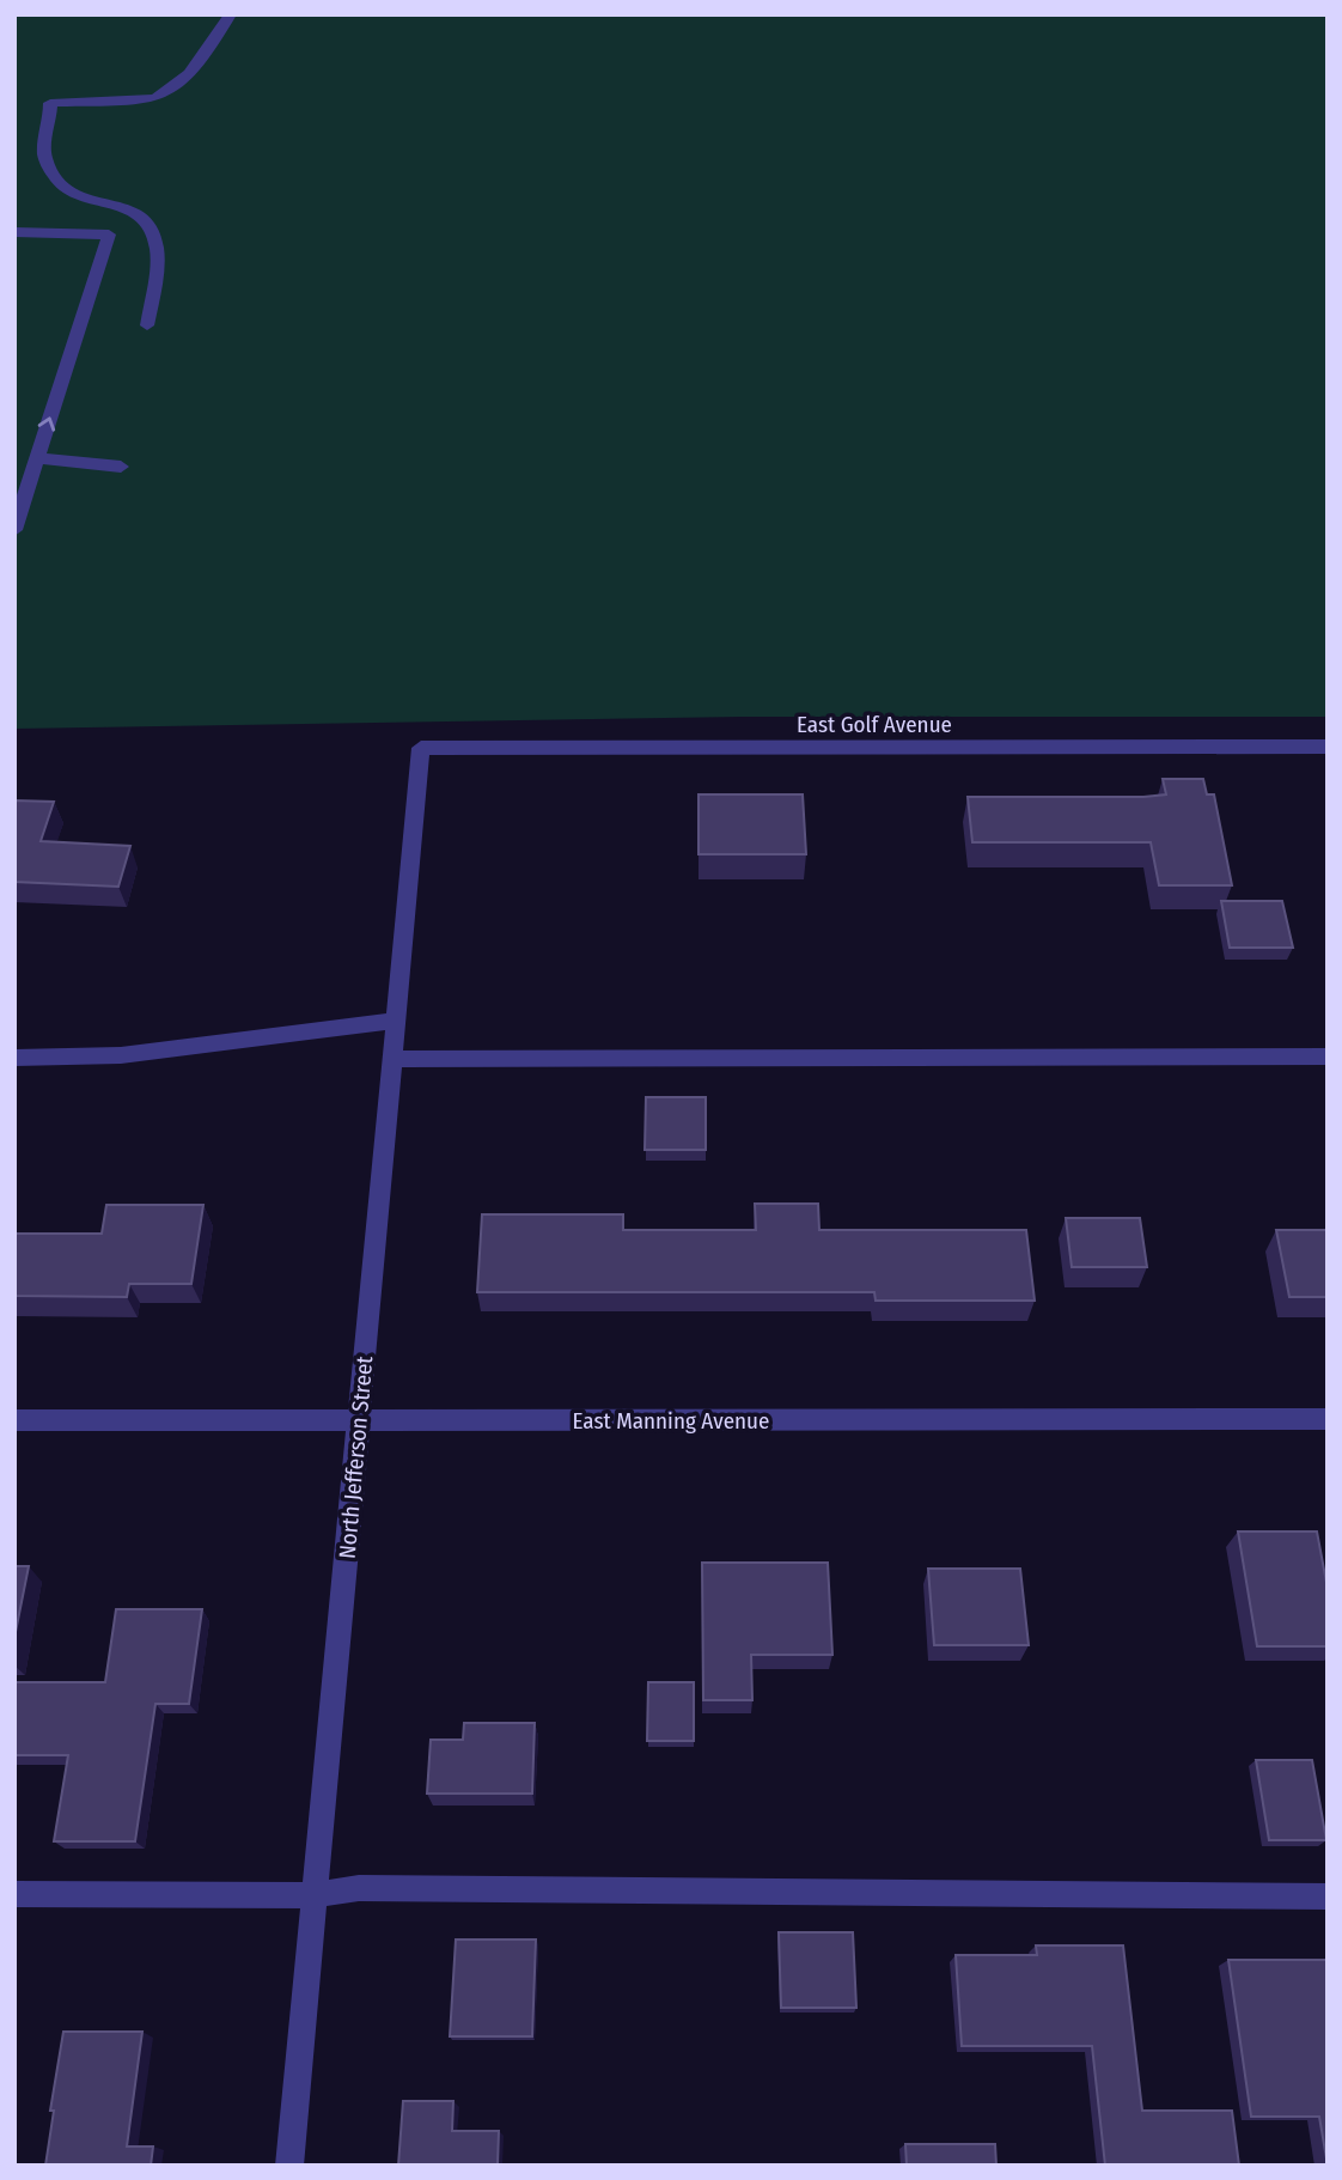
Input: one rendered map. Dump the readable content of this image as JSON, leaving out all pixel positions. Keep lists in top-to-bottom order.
{
  "streets": {
    "street": ["East Golf Avenue", "East Manning Avenue", "North Jefferson Street"]
  },
  "crossings": [
    ["East Golf Avenue", "North Jefferson Street"],
    ["East Manning Avenue", "North Jefferson Street"]
  ]
}
